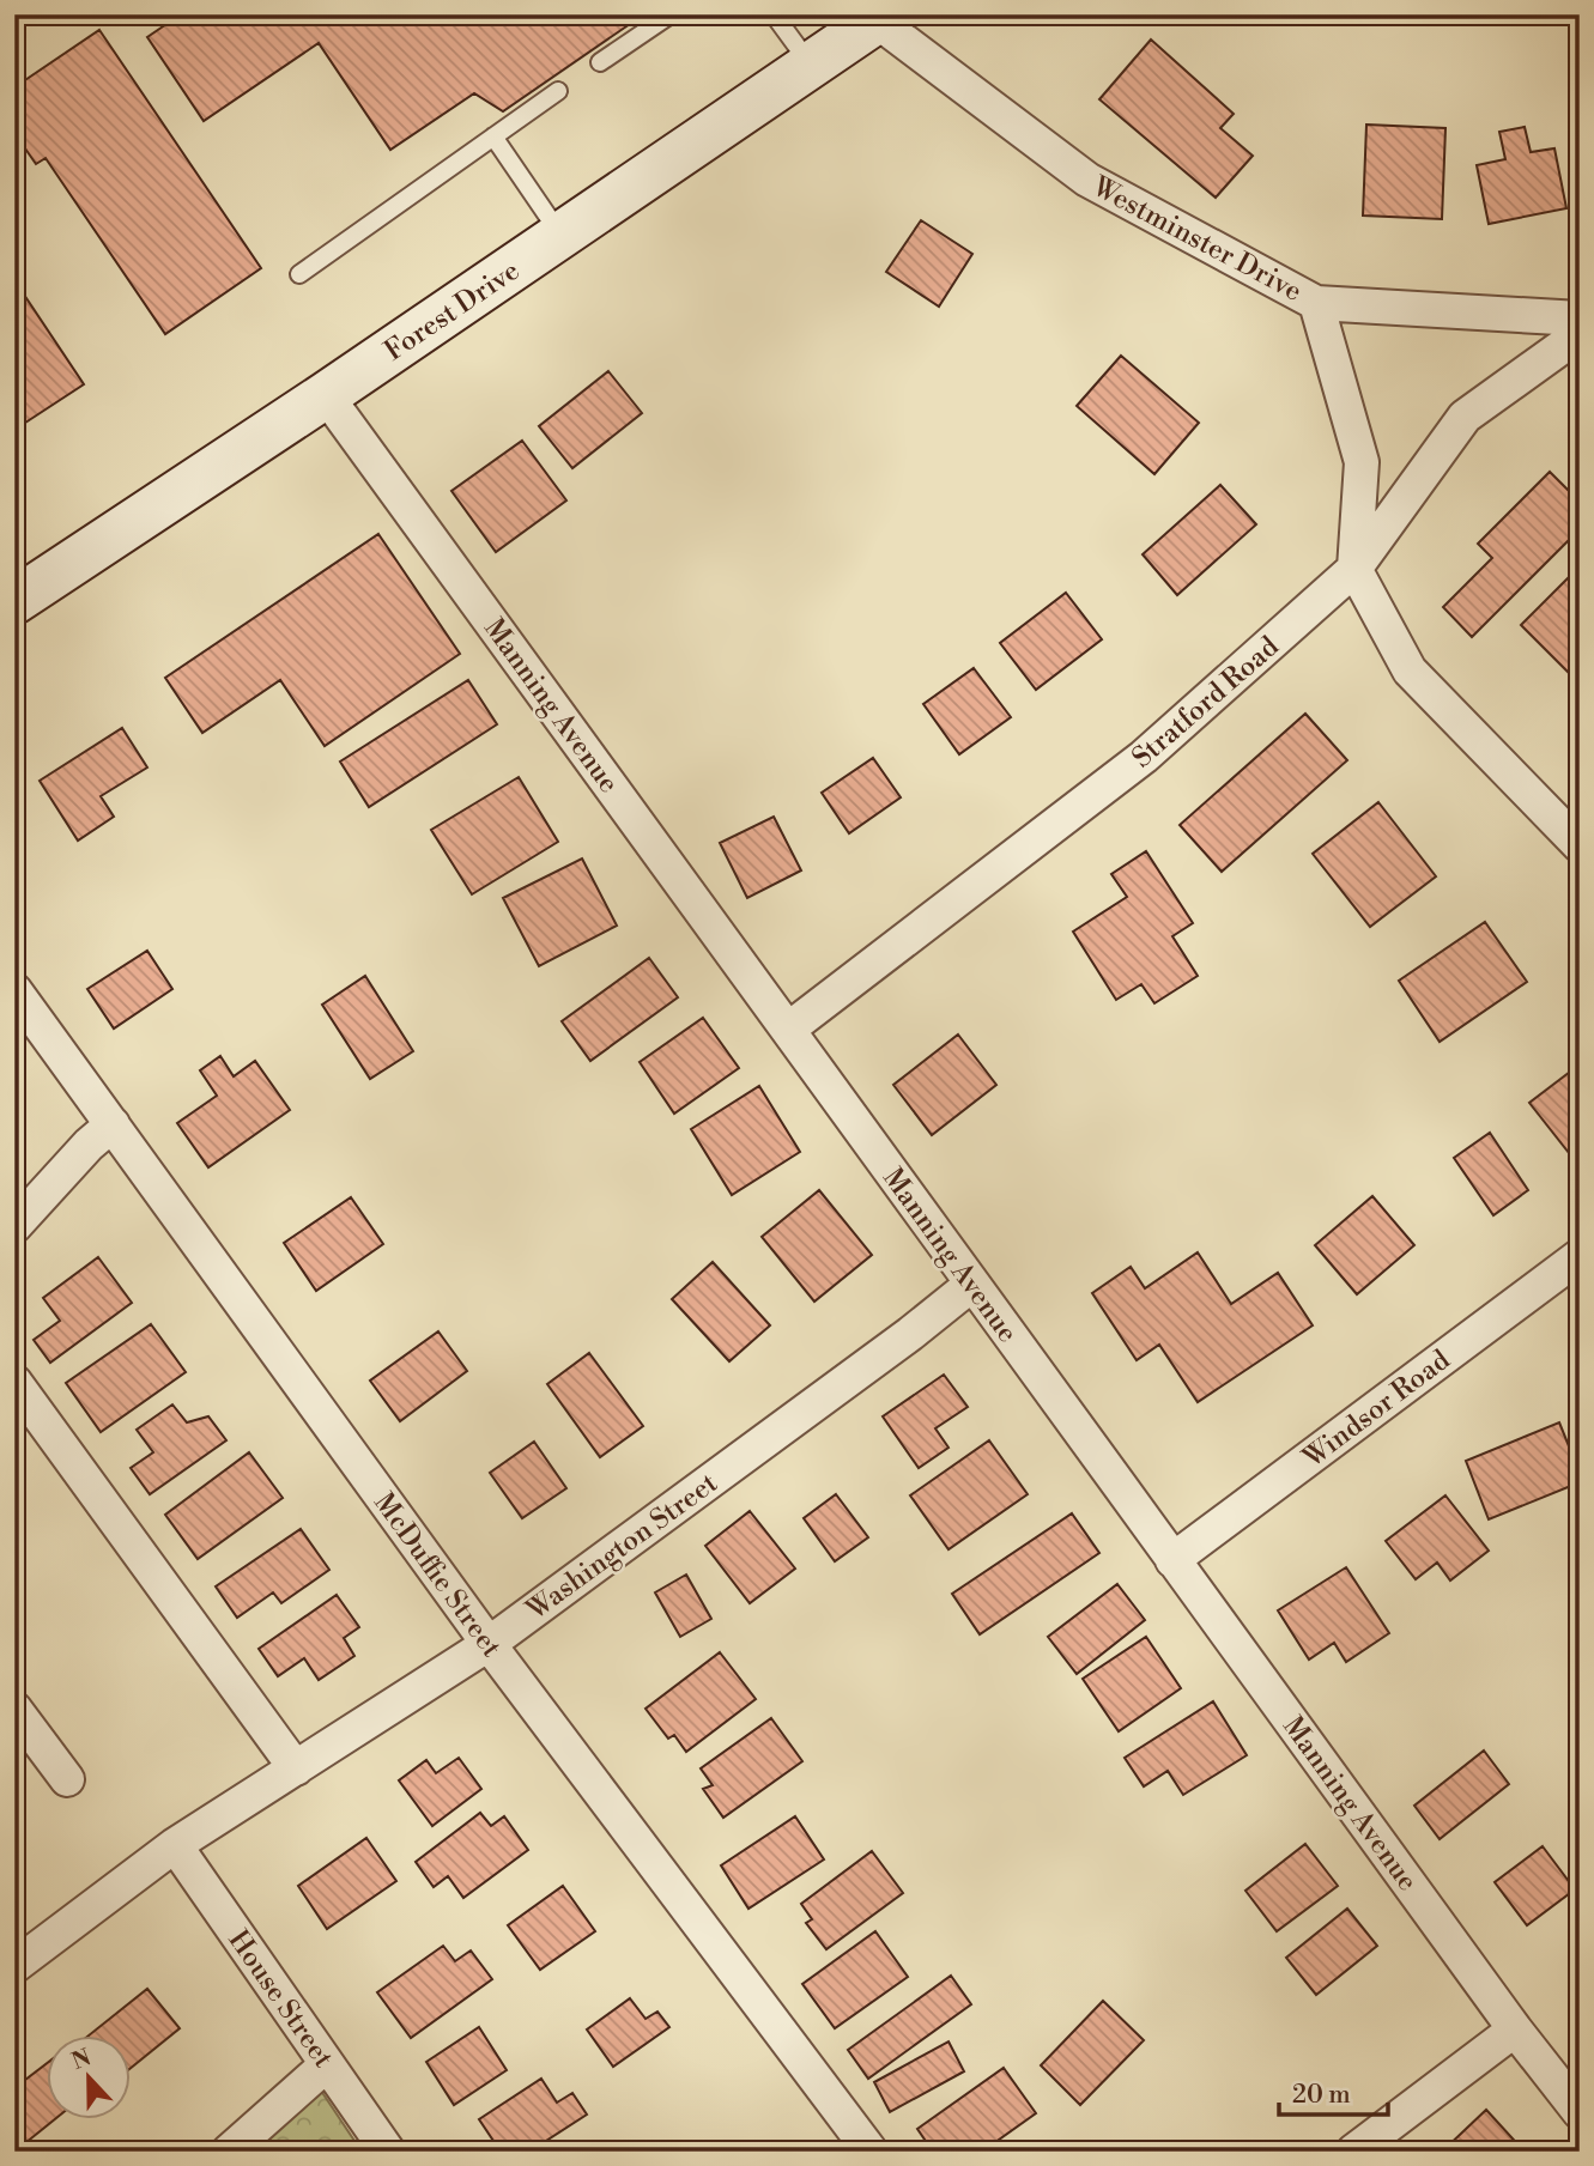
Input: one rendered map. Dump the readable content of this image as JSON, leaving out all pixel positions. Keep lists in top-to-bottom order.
{
  "streets": {
    "main road": ["Forest Drive"],
    "street": [
      "Westminster Drive",
      "Stratford Road",
      "Manning Avenue",
      "Windsor Road",
      "Washington Street",
      "McDuffie Street",
      "House Street"
    ]
  },
  "crossings": [
    ["Westminster Drive", "Forest Drive"],
    ["Forest Drive", "Manning Avenue"],
    ["Stratford Road", "Manning Avenue"],
    ["Manning Avenue", "Windsor Road"],
    ["Manning Avenue", "Washington Street"],
    ["Washington Street", "McDuffie Street"],
    ["Washington Street", "House Street"]
  ],
  "scale_bar": "20 m",
  "north": "top"
}
